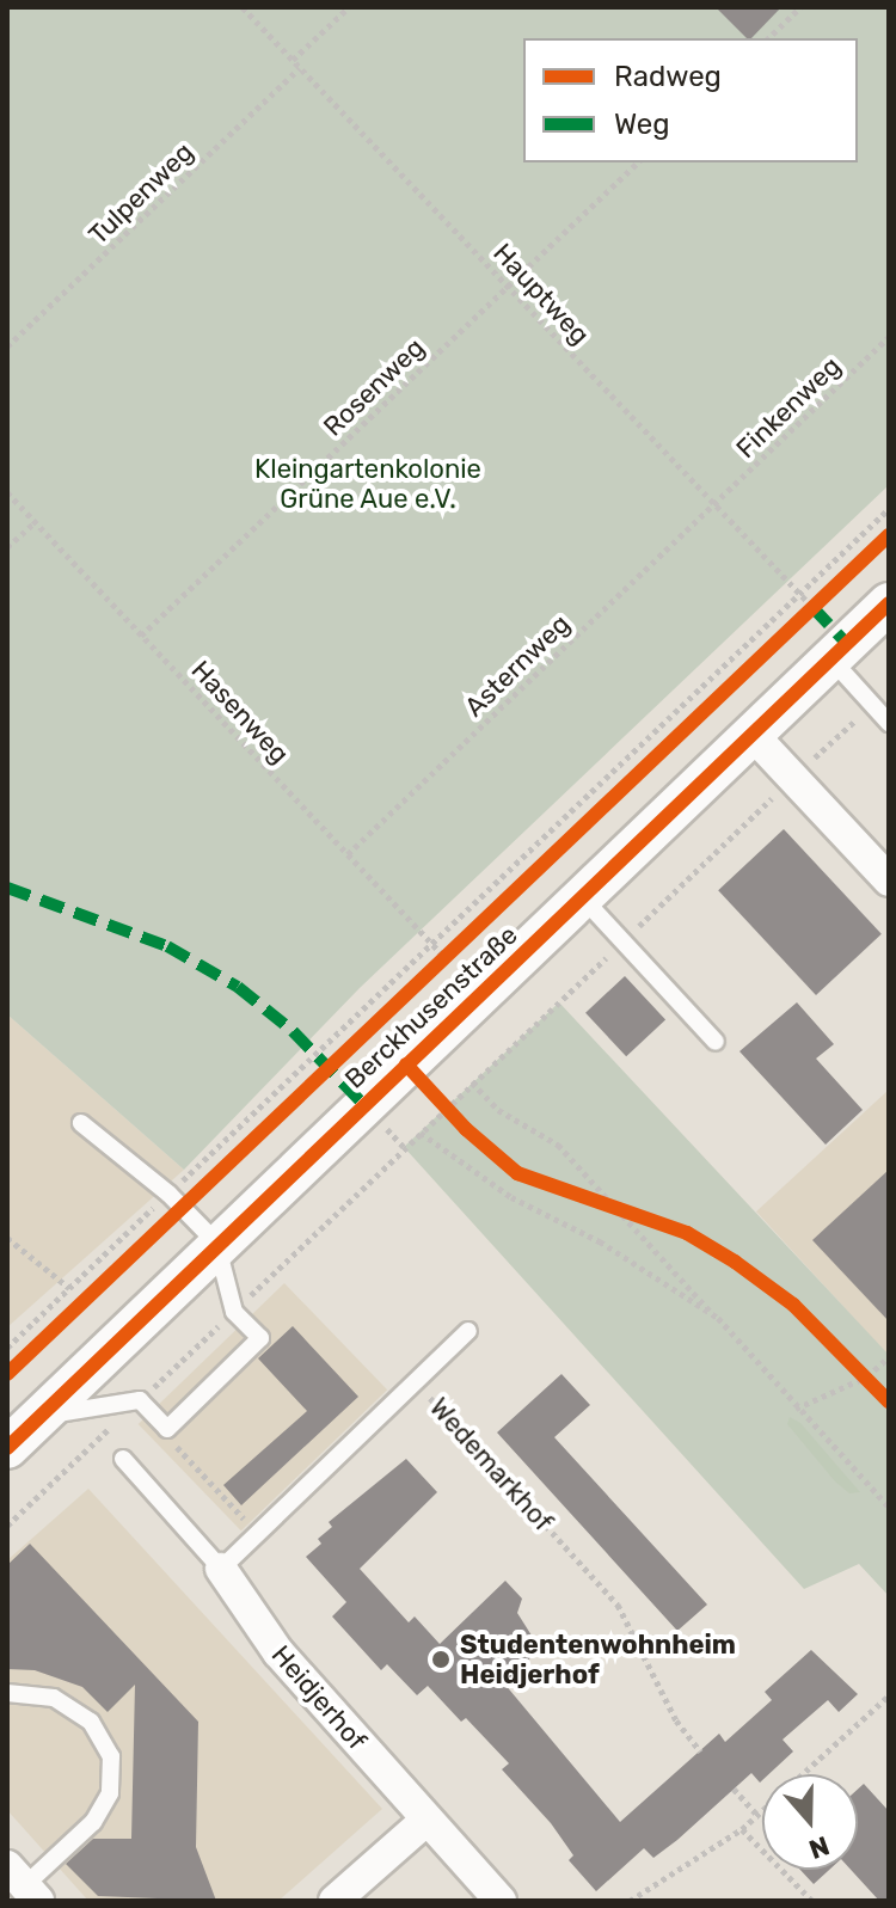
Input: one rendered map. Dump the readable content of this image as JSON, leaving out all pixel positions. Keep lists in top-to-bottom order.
{
  "streets": {
    "street": ["Berckhusenstraße", "Heidjerhof"],
    "lane": ["Wedemarkhof"],
    "path": [
      "Tulpenweg",
      "Hauptweg",
      "Rosenweg",
      "Finkenweg",
      "Asternweg",
      "Hasenweg"
    ]
  },
  "crossings": [
    ["Tulpenweg", "Hauptweg"],
    ["Hauptweg", "Rosenweg"],
    ["Hauptweg", "Finkenweg"],
    ["Hauptweg", "Asternweg"],
    ["Rosenweg", "Hasenweg"],
    ["Finkenweg", "Asternweg"],
    ["Asternweg", "Hasenweg"],
    ["Wedemarkhof", "Heidjerhof"]
  ],
  "parks": ["Kleingartenkolonie Grüne Aue e.V."],
  "places": ["Studentenwohnheim Heidjerhof"],
  "legend": ["Radweg", "Weg"],
  "north": "bottom"
}
